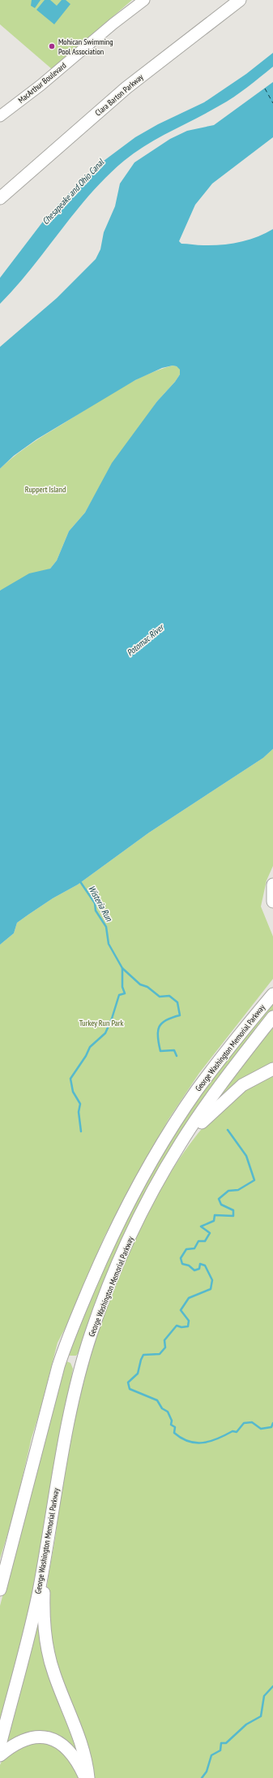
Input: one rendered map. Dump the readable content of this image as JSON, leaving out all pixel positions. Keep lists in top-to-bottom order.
{
  "streets": {
    "highway": ["Clara Barton Parkway", "George Washington Memorial Parkway"],
    "main road": ["MacArthur Boulevard"]
  },
  "water": ["Chesapeake and Ohio Canal", "Potomac River", "Wisteria Run"],
  "parks": ["Ruppert Island", "Turkey Run Park"],
  "places": ["Mohican Swimming Pool Association"]
}
